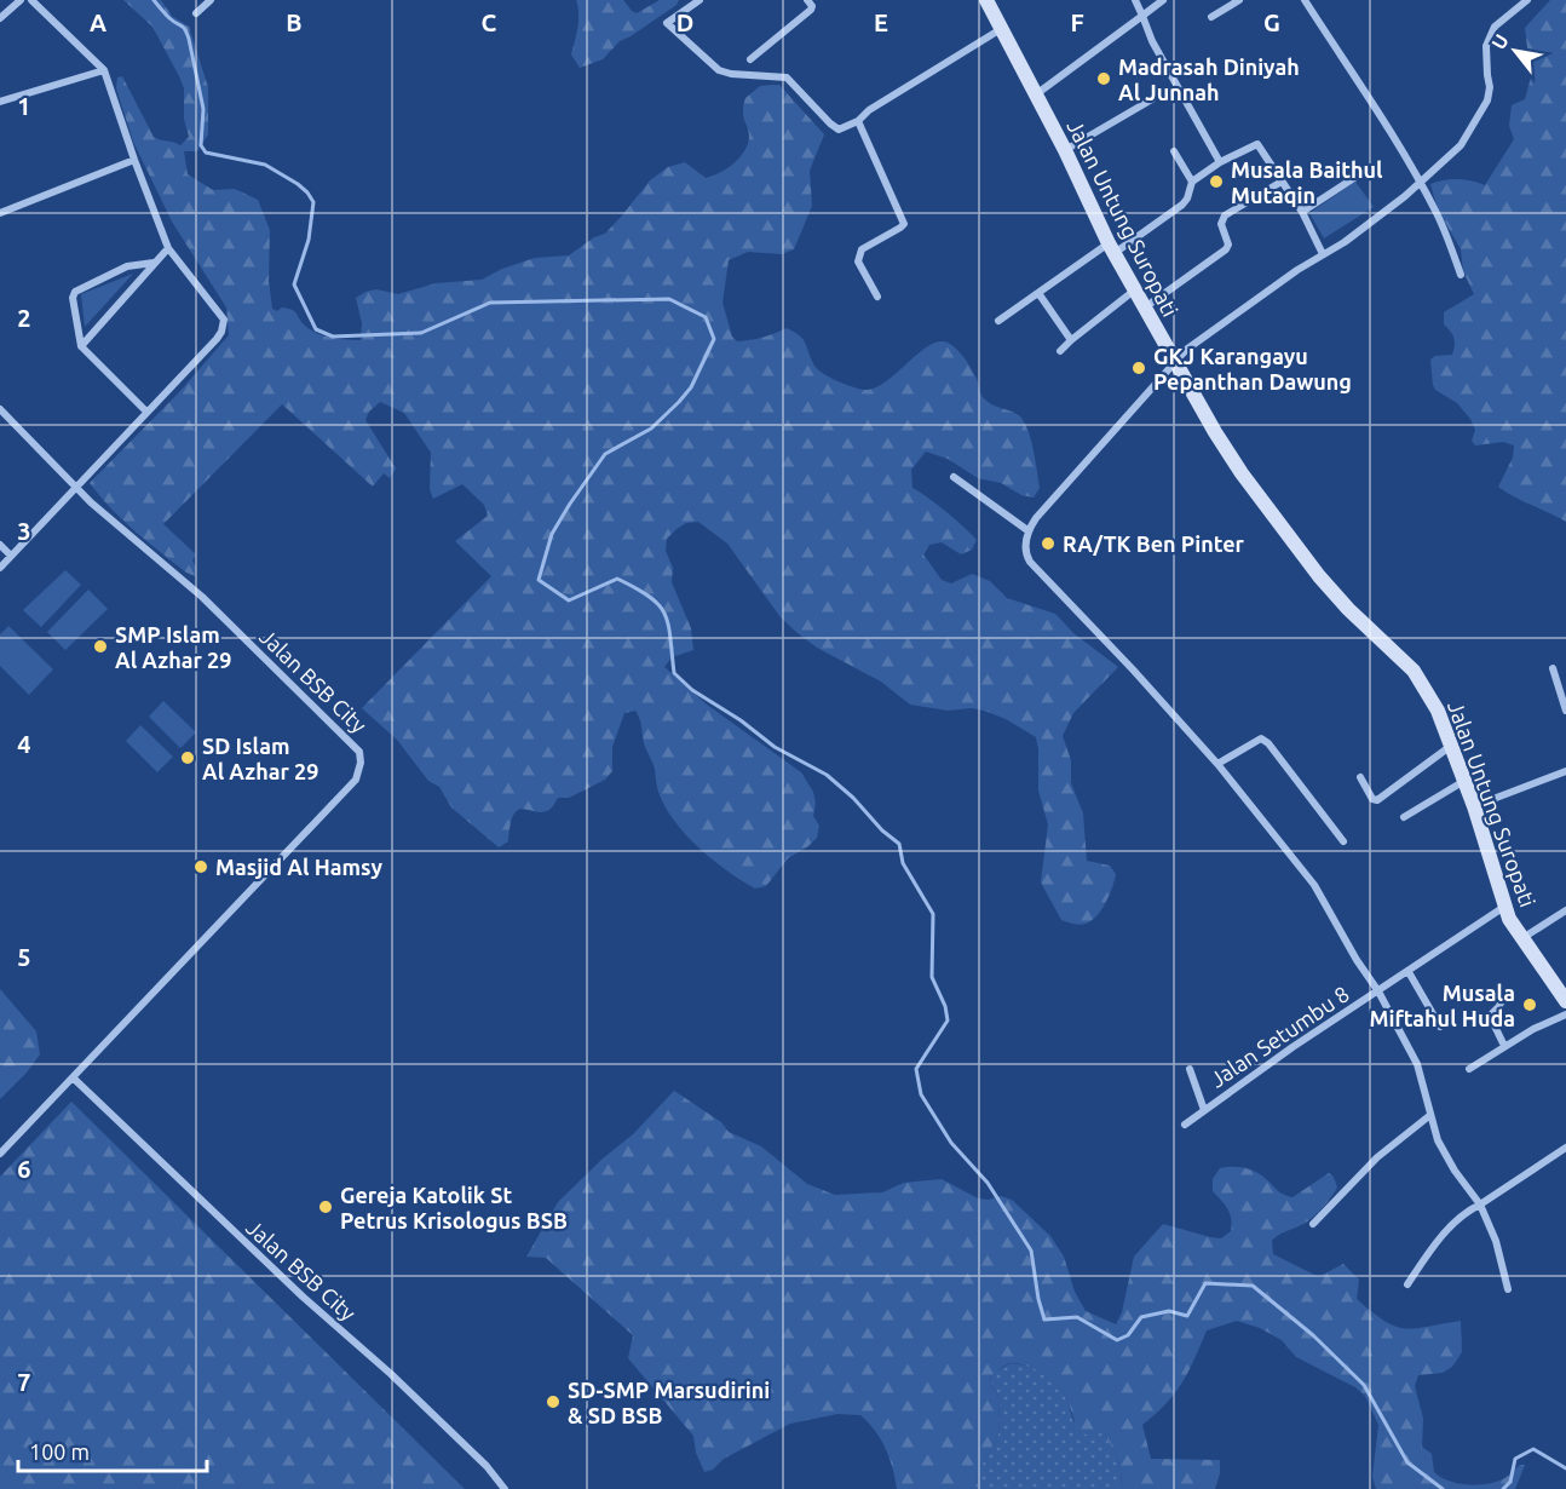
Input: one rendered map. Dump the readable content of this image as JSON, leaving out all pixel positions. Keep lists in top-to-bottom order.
{
  "streets": {
    "main road": ["Jalan Untung Suropati"],
    "street": ["Jalan BSB City", "Jalan Setumbu 8"]
  },
  "crossings": [
    ["Jalan Untung Suropati", "Jalan Setumbu 8"]
  ],
  "places": [
    "Madrasah Diniyah Al Junnah",
    "Musala Baithul Mutaqin",
    "GKJ Karangayu Pepanthan Dawung",
    "RA/TK Ben Pinter",
    "SMP Islam Al Azhar 29",
    "SD Islam Al Azhar 29",
    "Masjid Al Hamsy",
    "Musala Miftahul Huda",
    "Gereja Katolik St Petrus Krisologus BSB",
    "SD-SMP Marsudirini & SD BSB"
  ],
  "scale_bar": "100 m",
  "north": "top left",
  "grid": {
    "columns": [
      "A",
      "B",
      "C",
      "D",
      "E",
      "F",
      "G"
    ],
    "rows": [
      "1",
      "2",
      "3",
      "4",
      "5",
      "6",
      "7"
    ]
  }
}
